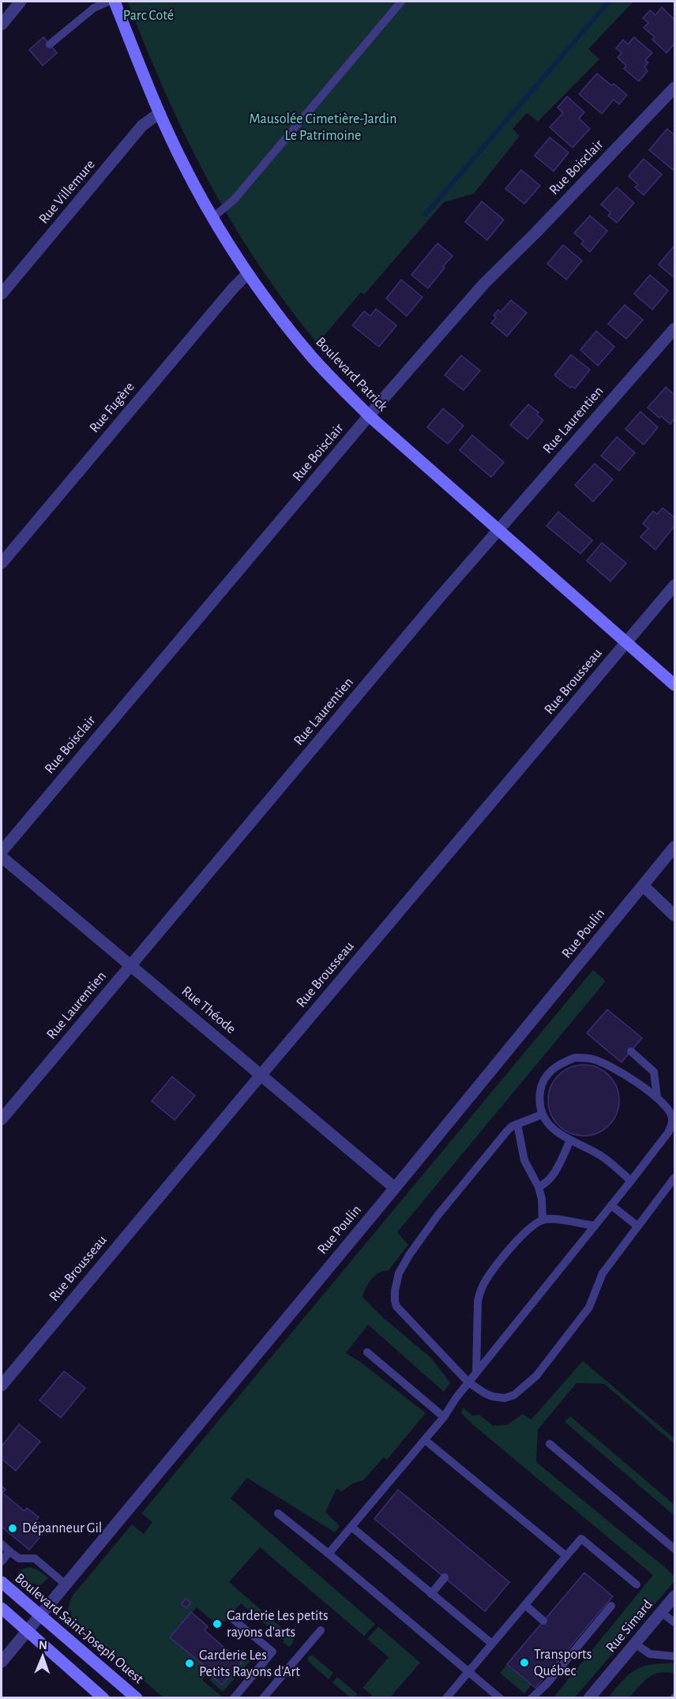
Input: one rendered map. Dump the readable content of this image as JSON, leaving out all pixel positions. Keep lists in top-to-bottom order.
{
  "streets": {
    "street": [
      "Rue Boisclair",
      "Rue Villemure",
      "Boulevard Patrick",
      "Rue Fugère",
      "Rue Laurentien",
      "Rue Brousseau",
      "Rue Poulin",
      "Rue Théode",
      "Rue Simard",
      "Boulevard Saint-Joseph Ouest"
    ]
  },
  "crossings": [
    ["Rue Boisclair", "Boulevard Patrick"],
    ["Rue Villemure", "Boulevard Patrick"],
    ["Boulevard Patrick", "Rue Fugère"],
    ["Boulevard Patrick", "Rue Laurentien"],
    ["Boulevard Patrick", "Rue Brousseau"],
    ["Rue Laurentien", "Rue Théode"],
    ["Rue Brousseau", "Rue Théode"],
    ["Rue Poulin", "Rue Théode"],
    ["Rue Poulin", "Boulevard Saint-Joseph Ouest"]
  ],
  "parks": ["Parc Coté", "Mausolée Cimetière-Jardin Le Patrimoine"],
  "places": [
    "Dépanneur Gil",
    "Garderie Les petits rayons d'arts",
    "Transports Québec",
    "Garderie Les Petits Rayons d'Art"
  ],
  "north": "top"
}
